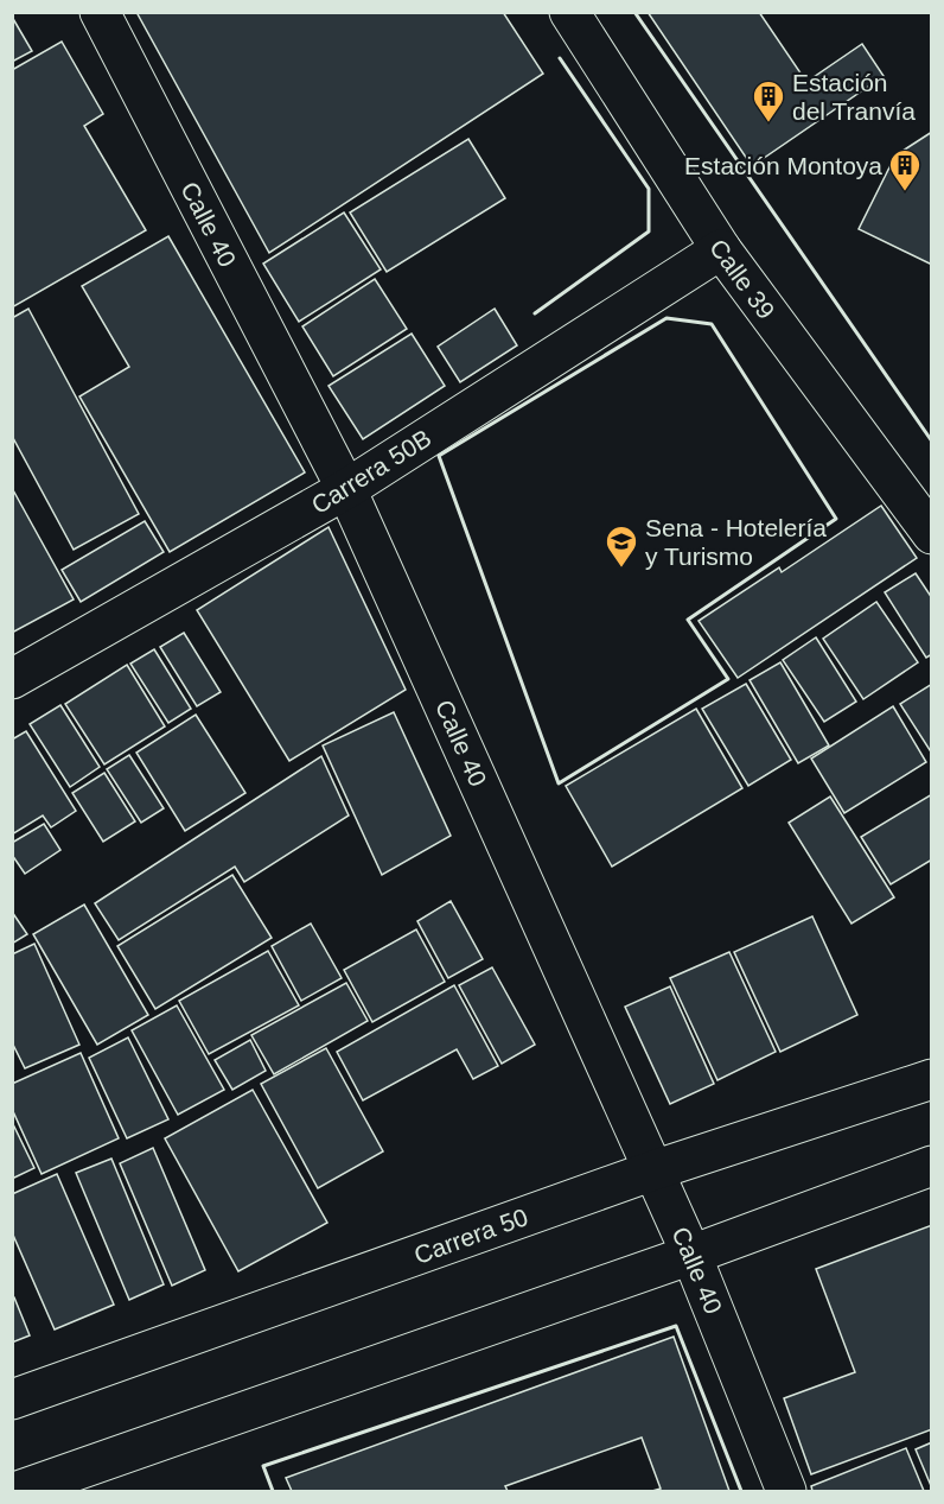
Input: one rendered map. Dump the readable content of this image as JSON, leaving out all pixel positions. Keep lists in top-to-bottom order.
{
  "streets": {
    "street": [
      "Calle 40",
      "Calle 39",
      "Carrera 50B",
      "Carrera 50"
    ]
  },
  "crossings": [
    ["Calle 40", "Carrera 50B"],
    ["Calle 40", "Carrera 50"],
    ["Calle 39", "Carrera 50B"]
  ],
  "places": {
    "building": ["Estación del Tranvía", "Estación Montoya"],
    "school or university": ["Sena - Hotelería y Turismo"]
  }
}
